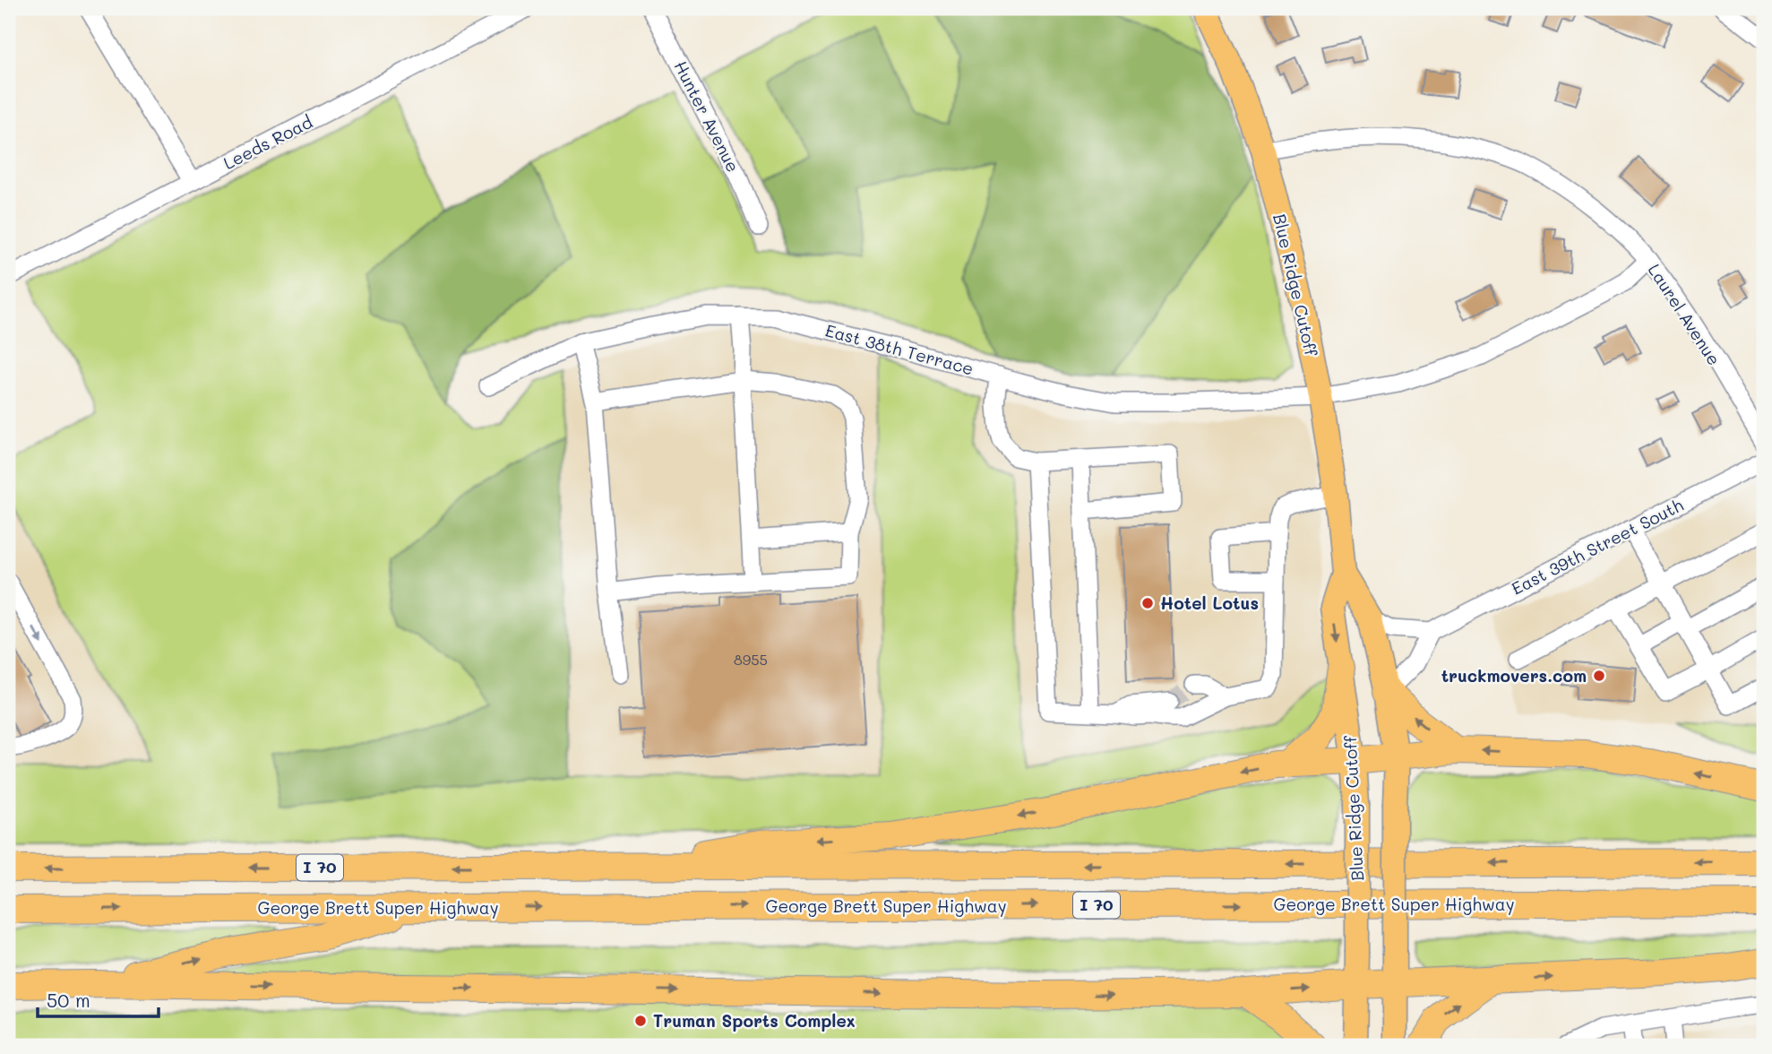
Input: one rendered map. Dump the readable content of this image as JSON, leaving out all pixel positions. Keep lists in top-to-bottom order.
{
  "streets": {
    "highway": ["I 70", "George Brett Super Highway"],
    "main road": ["Blue Ridge Cutoff"],
    "street": [
      "Hunter Avenue",
      "Leeds Road",
      "Laurel Avenue",
      "East 38th Terrace",
      "East 39th Street South"
    ]
  },
  "crossings": [
    ["Blue Ridge Cutoff", "Laurel Avenue"],
    ["Blue Ridge Cutoff", "East 38th Terrace"],
    ["Laurel Avenue", "East 38th Terrace"]
  ],
  "places": ["Hotel Lotus", "truckmovers.com", "Truman Sports Complex"],
  "house_numbers": ["8955"],
  "scale_bar": "50 m"
}
